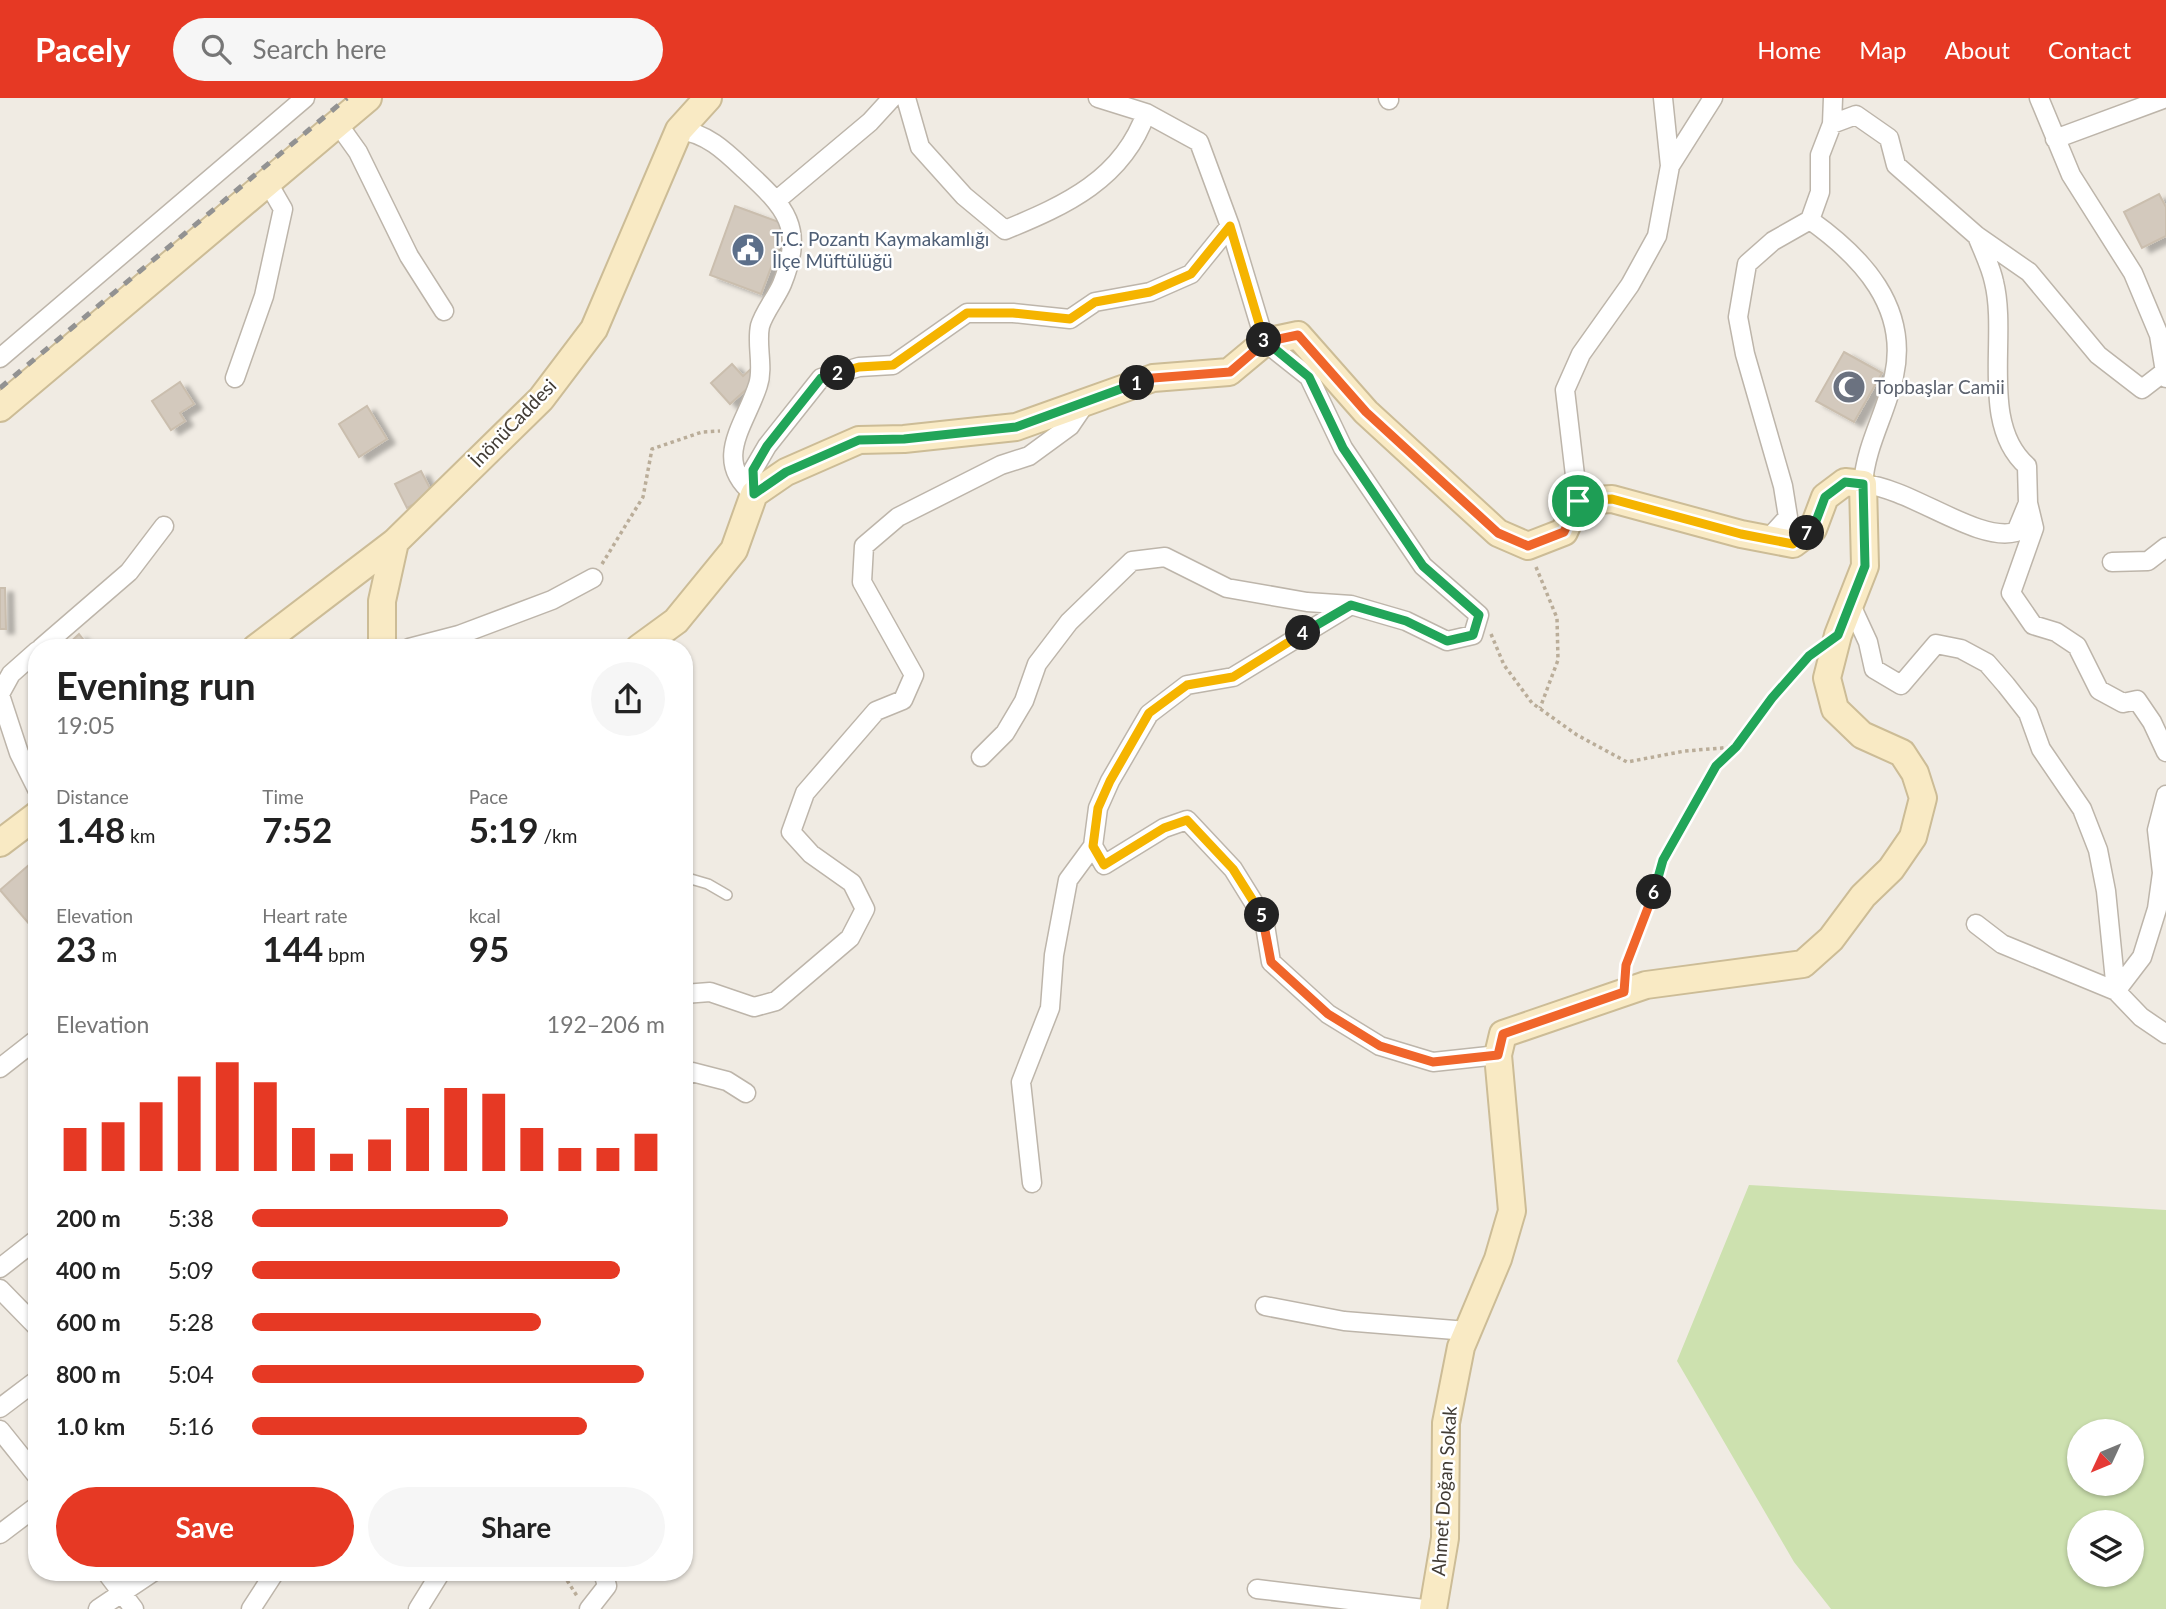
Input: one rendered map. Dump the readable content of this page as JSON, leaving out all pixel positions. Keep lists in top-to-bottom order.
{
  "streets": {
    "street": ["İnönüCaddesi", "Ahmet Doğan Sokak"]
  },
  "places": {
    "public building": ["T.C. Pozantı Kaymakamlığı İlçe Müftülüğü"],
    "mosque": ["Topbaşlar Camii"]
  },
  "north": "bottom left",
  "page": {
    "header": "Pacely",
    "search": "Search here",
    "nav": [
      "Home",
      "Map",
      "About",
      "Contact"
    ],
    "pins": [
      "3",
      "2",
      "1",
      "7",
      "4",
      "6",
      "5"
    ],
    "heading": ["Evening run", "19:05"],
    "stats": [
      ["Distance", "1.48 km"],
      ["Time", "7:52"],
      ["Pace", "5:19 /km"],
      ["Elevation", "23 m"],
      ["Heart rate", "144 bpm"],
      ["kcal", "95"]
    ],
    "chart": ["Elevation", "192–206 m"],
    "list": [
      {
        "name": "200 m",
        "note": "5:38"
      },
      {
        "name": "400 m",
        "note": "5:09"
      },
      {
        "name": "600 m",
        "note": "5:28"
      },
      {
        "name": "800 m",
        "note": "5:04"
      },
      {
        "name": "1.0 km",
        "note": "5:16"
      }
    ],
    "buttons": ["Save", "Share"]
  }
}
